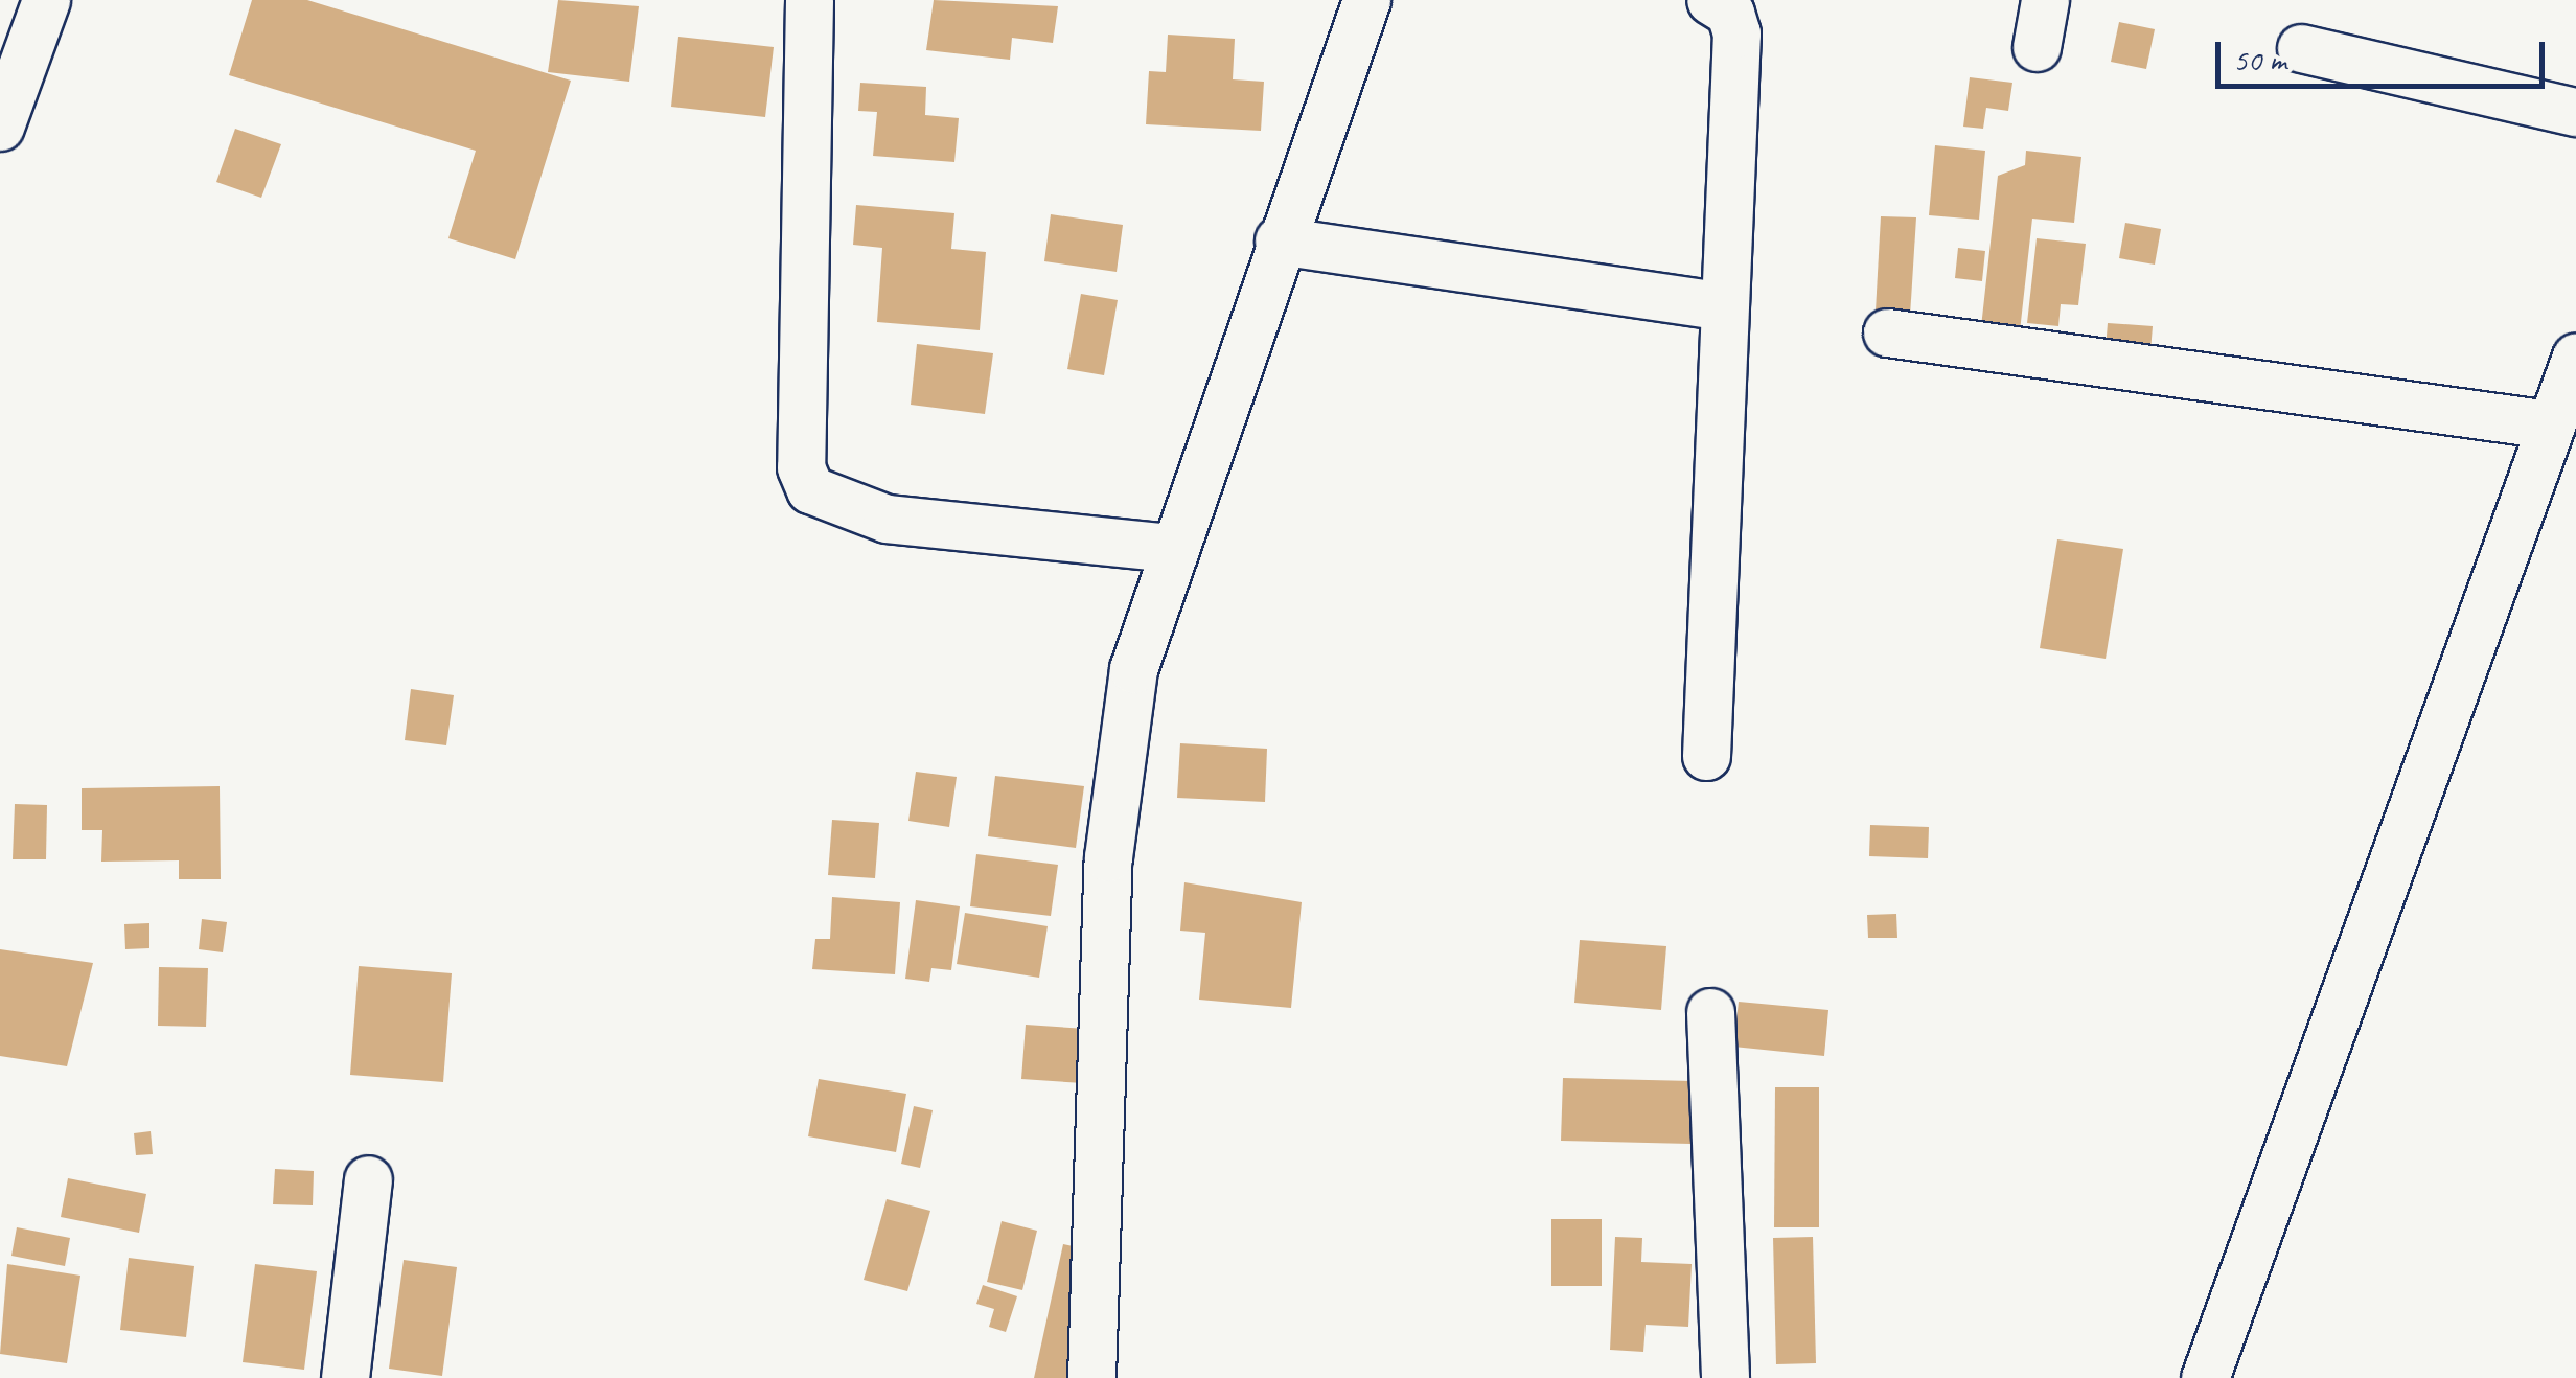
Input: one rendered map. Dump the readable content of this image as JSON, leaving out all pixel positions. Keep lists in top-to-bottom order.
{
  "scale_bar": "50 m"
}
